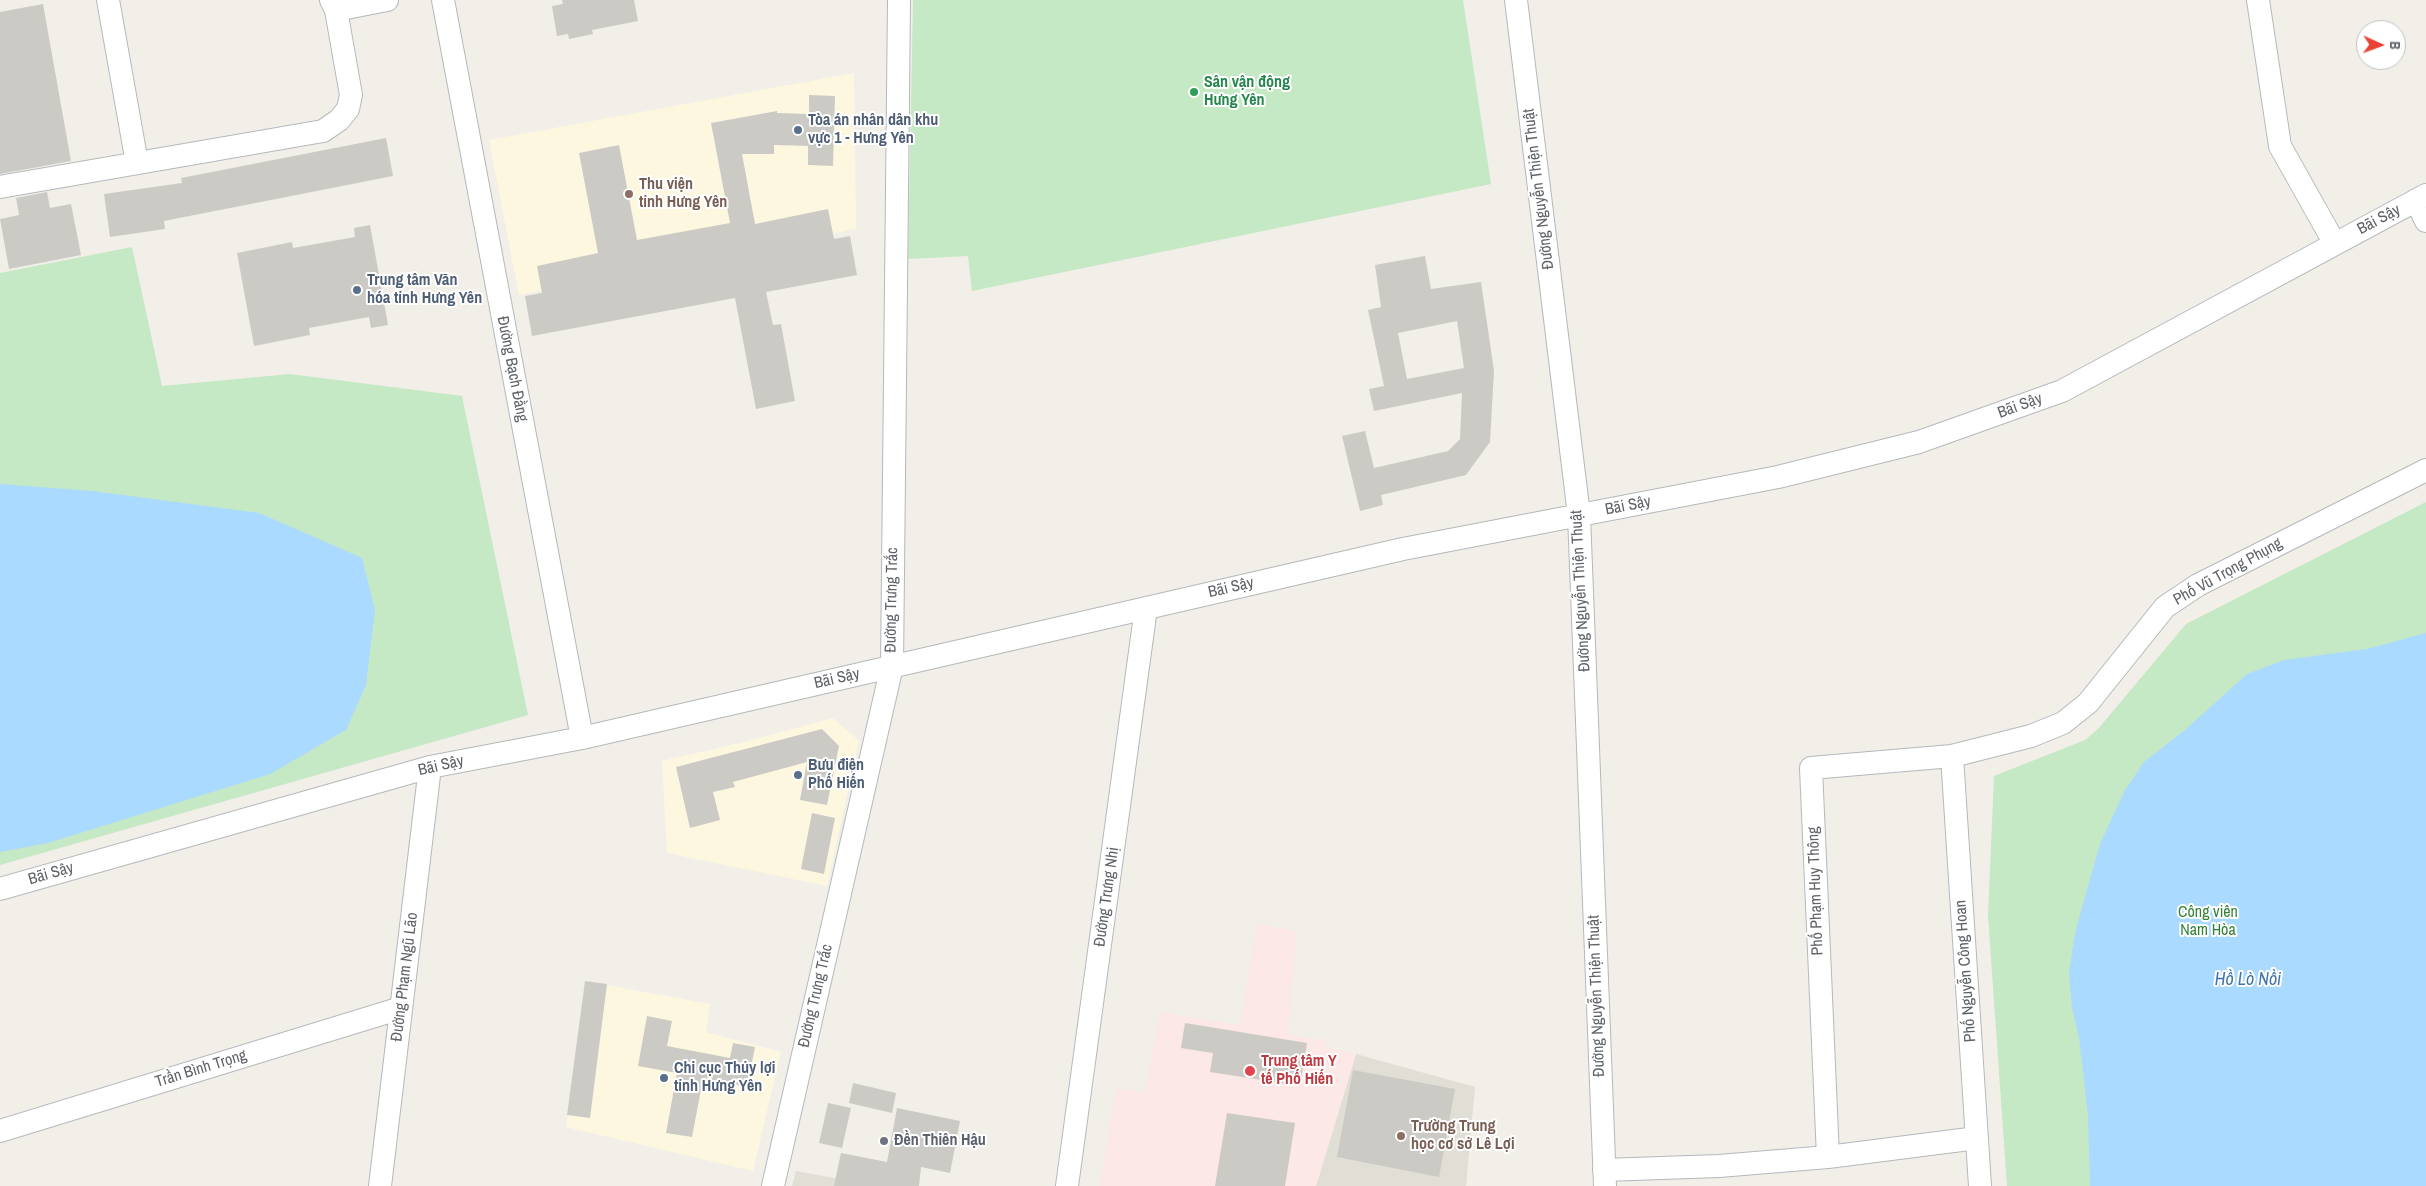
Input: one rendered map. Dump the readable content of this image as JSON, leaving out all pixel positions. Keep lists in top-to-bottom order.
{
  "streets": {
    "street": [
      "Đường Nguyễn Thiện Thuật",
      "Bãi Sậy",
      "Đường Bạch Đằng",
      "Phố Vũ Trọng Phụng",
      "Đường Trưng Trắc",
      "Phố Phạm Huy Thông",
      "Đường Trưng Nhị",
      "Phố Nguyễn Công Hoan",
      "Đường Phạm Ngũ Lão",
      "Trần Bình Trọng"
    ]
  },
  "crossings": [
    ["Đường Nguyễn Thiện Thuật", "Bãi Sậy"],
    ["Bãi Sậy", "Đường Bạch Đằng"],
    ["Bãi Sậy", "Đường Trưng Trắc"],
    ["Bãi Sậy", "Đường Trưng Nhị"],
    ["Bãi Sậy", "Đường Phạm Ngũ Lão"],
    ["Phố Vũ Trọng Phụng", "Phố Phạm Huy Thông"],
    ["Phố Vũ Trọng Phụng", "Phố Nguyễn Công Hoan"],
    ["Phố Phạm Huy Thông", "Phố Nguyễn Công Hoan"],
    ["Đường Phạm Ngũ Lão", "Trần Bình Trọng"]
  ],
  "water": ["Hồ Lò Nồi"],
  "parks": ["Công viên Nam Hòa"],
  "places": [
    "Sân vận động Hưng Yên",
    "Tòa án nhân dân khu vực 1 - Hưng Yên",
    "Thu viện tỉnh Hưng Yên",
    "Trung tâm Văn hóa tỉnh Hưng Yên",
    "Bưu điện Phố Hiến",
    "Trung tâm Y tế Phố Hiến",
    "Chi cục Thủy lợi tỉnh Hưng Yên",
    "Trường Trung học cơ sở Lê Lợi",
    "Đền Thiên Hậu"
  ],
  "north": "right"
}
